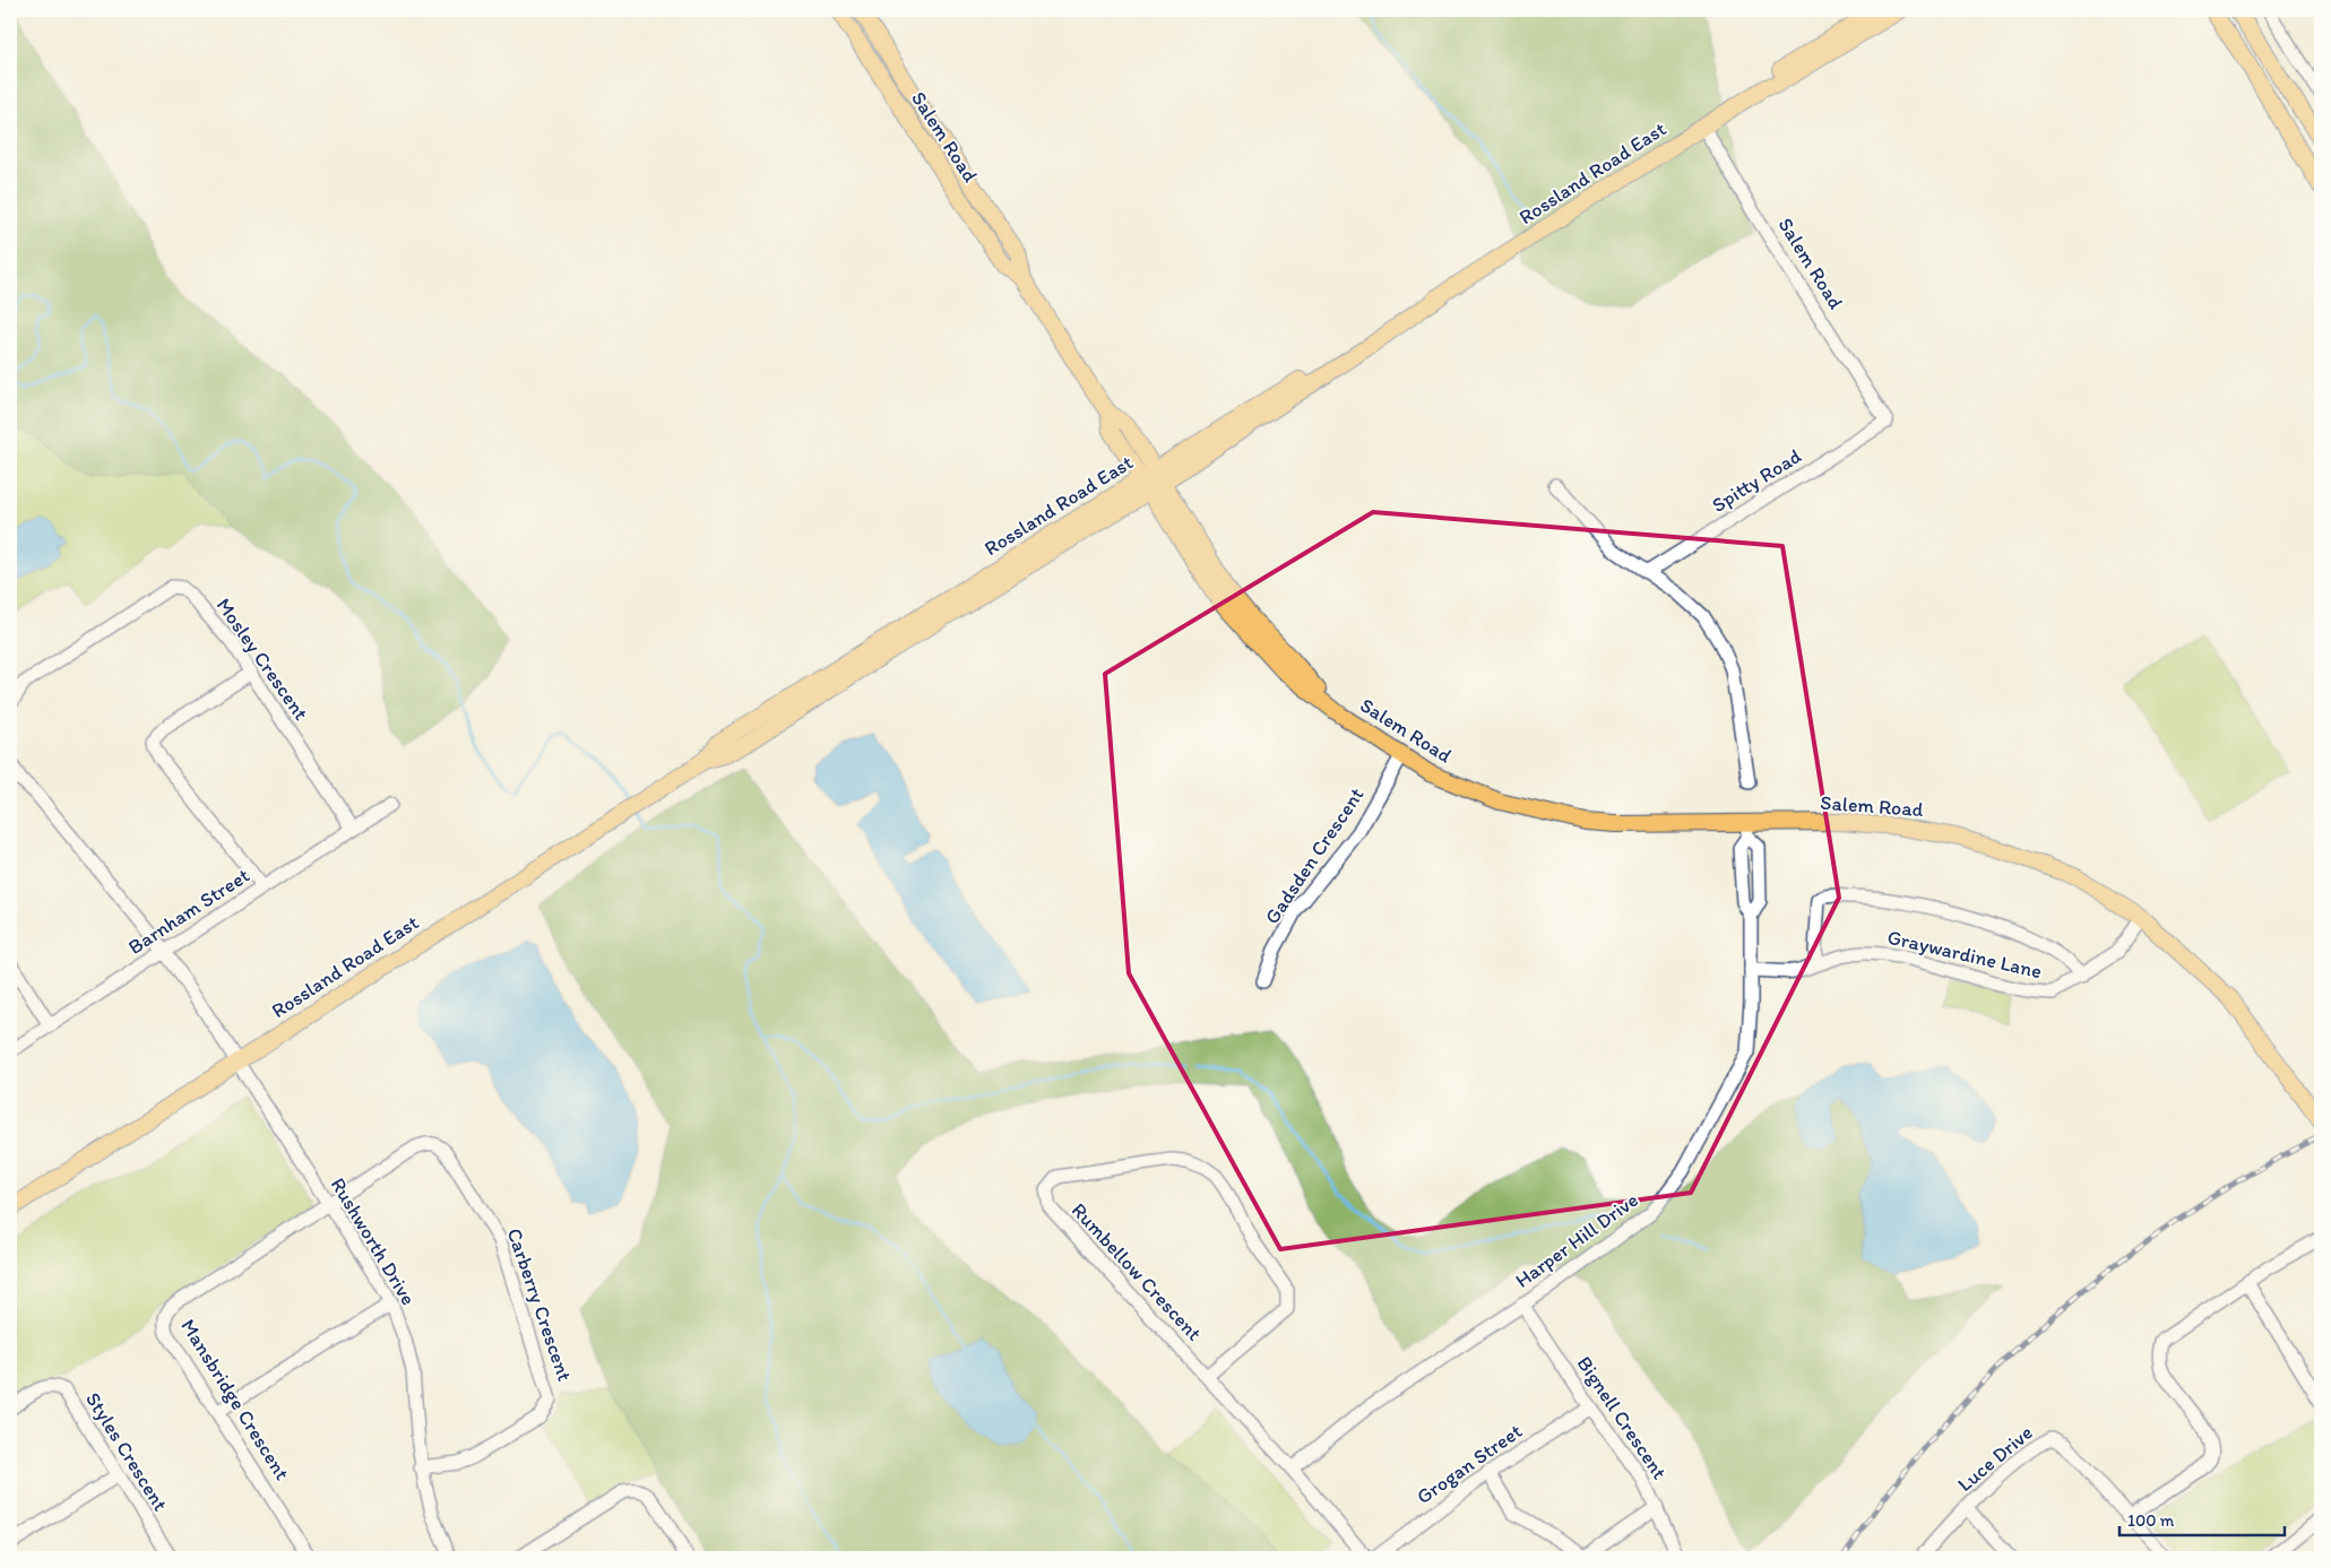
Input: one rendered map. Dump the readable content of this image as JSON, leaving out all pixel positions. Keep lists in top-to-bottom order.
{
  "streets": {
    "main road": ["Salem Road", "Rossland Road East"],
    "street": [
      "Spitty Road",
      "Mosley Crescent",
      "Gadsden Crescent",
      "Barnham Street",
      "Graywardine Lane",
      "Harper Hill Drive",
      "Rushworth Drive",
      "Rumbellow Crescent",
      "Carberry Crescent",
      "Mansbridge Crescent",
      "Bignell Crescent",
      "Styles Crescent",
      "Luce Drive",
      "Grogan Street"
    ]
  },
  "crossings": [
    ["Salem Road", "Rossland Road East"],
    ["Salem Road", "Spitty Road"],
    ["Salem Road", "Gadsden Crescent"],
    ["Salem Road", "Graywardine Lane"],
    ["Salem Road", "Harper Hill Drive"],
    ["Rossland Road East", "Rushworth Drive"],
    ["Mosley Crescent", "Barnham Street"],
    ["Barnham Street", "Rushworth Drive"],
    ["Graywardine Lane", "Harper Hill Drive"],
    ["Harper Hill Drive", "Rumbellow Crescent"],
    ["Harper Hill Drive", "Bignell Crescent"],
    ["Rushworth Drive", "Carberry Crescent"],
    ["Rushworth Drive", "Mansbridge Crescent"],
    ["Carberry Crescent", "Mansbridge Crescent"],
    ["Bignell Crescent", "Grogan Street"]
  ],
  "scale_bar": "100 m"
}
